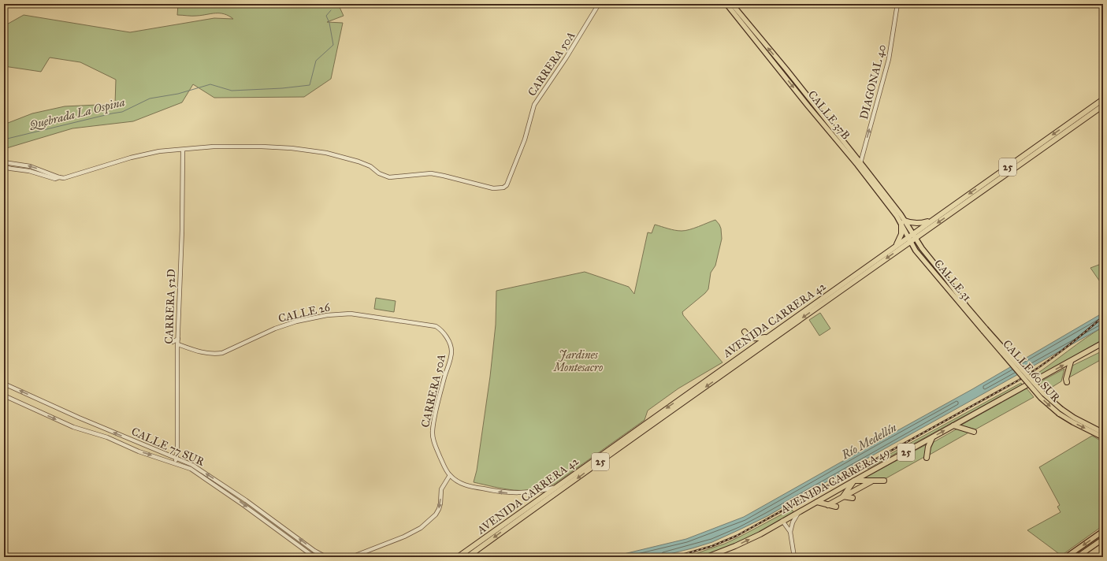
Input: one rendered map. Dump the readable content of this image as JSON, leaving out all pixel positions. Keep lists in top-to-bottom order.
{
  "streets": {
    "highway": ["25", "AVENIDA CARRERA 42", "AVENIDA CARRERA 49"],
    "main road": ["CALLE 37B", "CALLE 31", "CALLE 60 SUR"],
    "street": [
      "CARRERA 50A",
      "DIAGONAL 40",
      "CARRERA 52D",
      "CALLE 26",
      "CALLE 77 SUR"
    ]
  },
  "crossings": [
    ["CARRERA 50A", "CARRERA 52D"],
    ["CARRERA 50A", "CALLE 26"],
    ["CARRERA 50A", "AVENIDA CARRERA 42"],
    ["DIAGONAL 40", "CALLE 37B"],
    ["CALLE 37B", "CALLE 31"],
    ["CALLE 37B", "AVENIDA CARRERA 42"],
    ["CALLE 31", "AVENIDA CARRERA 42"],
    ["CALLE 31", "CALLE 60 SUR"],
    ["CARRERA 52D", "CALLE 26"],
    ["CARRERA 52D", "CALLE 77 SUR"]
  ],
  "one_way": ["DIAGONAL 40", "AVENIDA CARRERA 49"],
  "water": ["Quebrada La Ospina", "Río Medellín"],
  "parks": ["Jardines Montesacro"]
}
